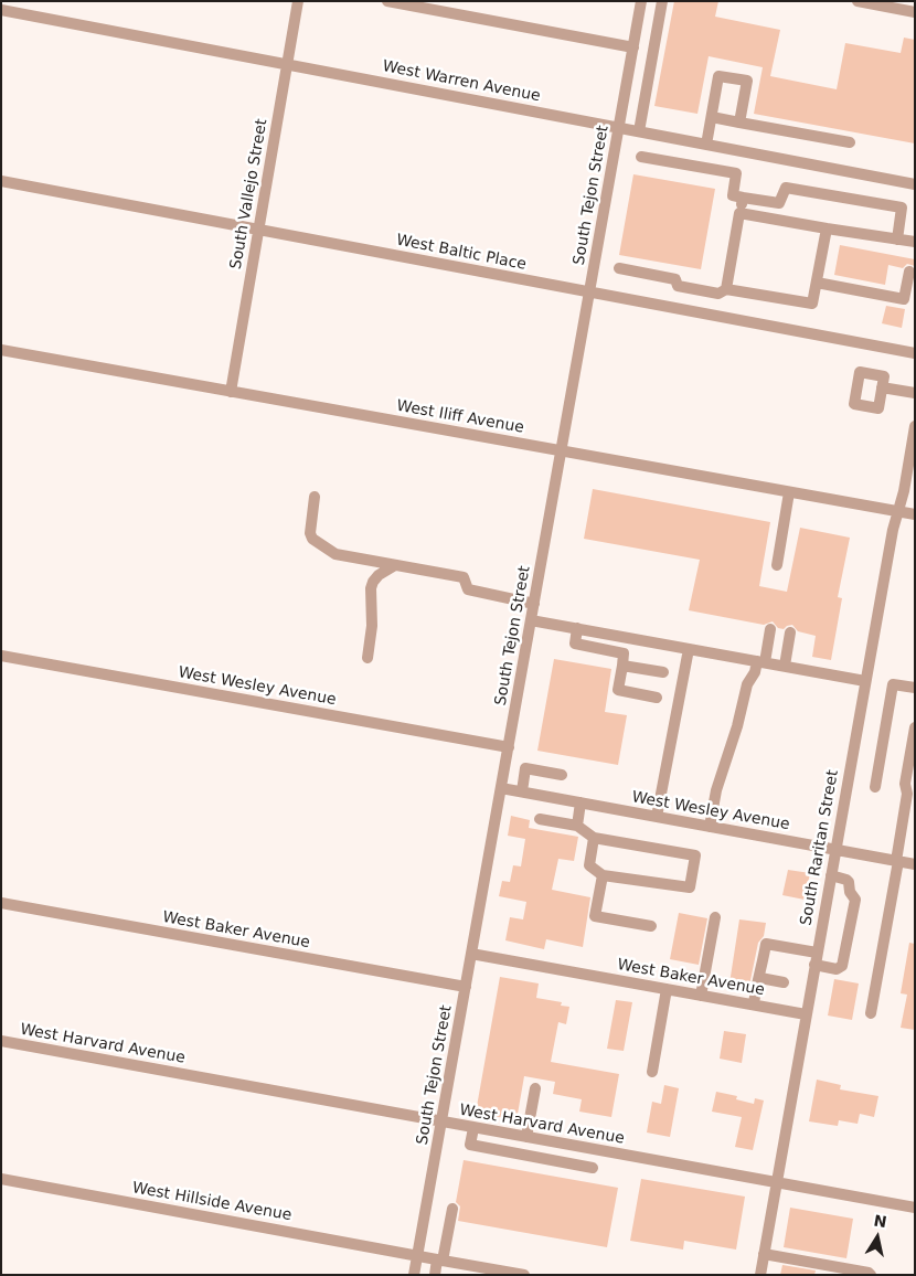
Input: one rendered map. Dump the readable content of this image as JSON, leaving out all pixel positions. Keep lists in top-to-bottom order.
{
  "streets": {
    "street": [
      "West Warren Avenue",
      "South Vallejo Street",
      "South Tejon Street",
      "West Baltic Place",
      "West Iliff Avenue",
      "West Wesley Avenue",
      "South Raritan Street",
      "West Baker Avenue",
      "West Harvard Avenue",
      "West Hillside Avenue"
    ]
  },
  "crossings": [
    ["West Warren Avenue", "South Vallejo Street"],
    ["West Warren Avenue", "South Tejon Street"],
    ["South Vallejo Street", "West Baltic Place"],
    ["South Vallejo Street", "West Iliff Avenue"],
    ["South Tejon Street", "West Baltic Place"],
    ["South Tejon Street", "West Iliff Avenue"],
    ["South Tejon Street", "West Wesley Avenue"],
    ["South Tejon Street", "West Baker Avenue"],
    ["South Tejon Street", "West Harvard Avenue"],
    ["South Tejon Street", "West Hillside Avenue"],
    ["West Iliff Avenue", "South Raritan Street"],
    ["West Wesley Avenue", "South Raritan Street"],
    ["South Raritan Street", "West Baker Avenue"],
    ["South Raritan Street", "West Harvard Avenue"]
  ],
  "north": "top"
}
